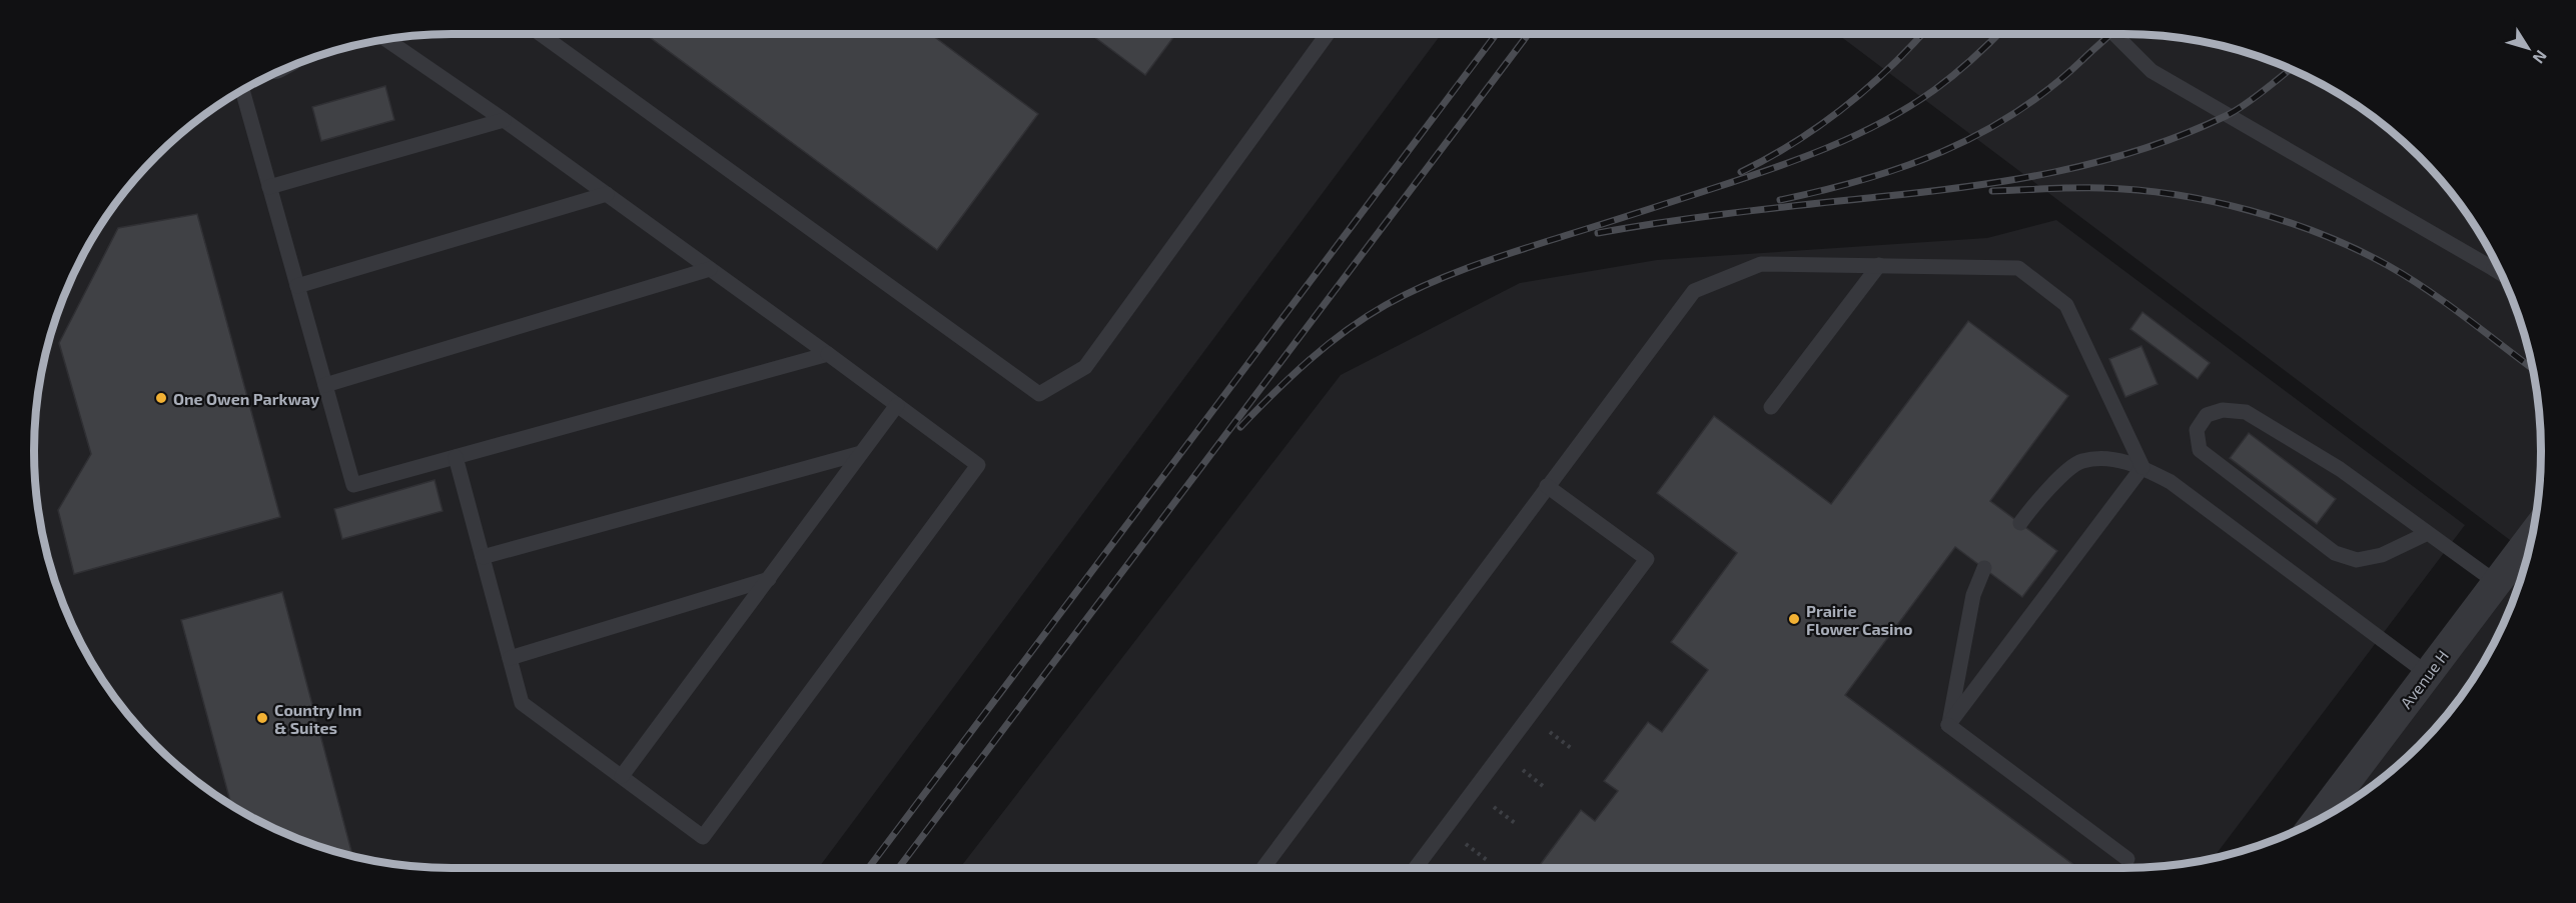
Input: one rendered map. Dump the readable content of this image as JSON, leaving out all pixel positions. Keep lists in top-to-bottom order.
{
  "streets": {
    "street": ["Avenue H"]
  },
  "places": ["One Owen Parkway", "Prairie Flower Casino", "Country Inn & Suites"],
  "north": "bottom right"
}
